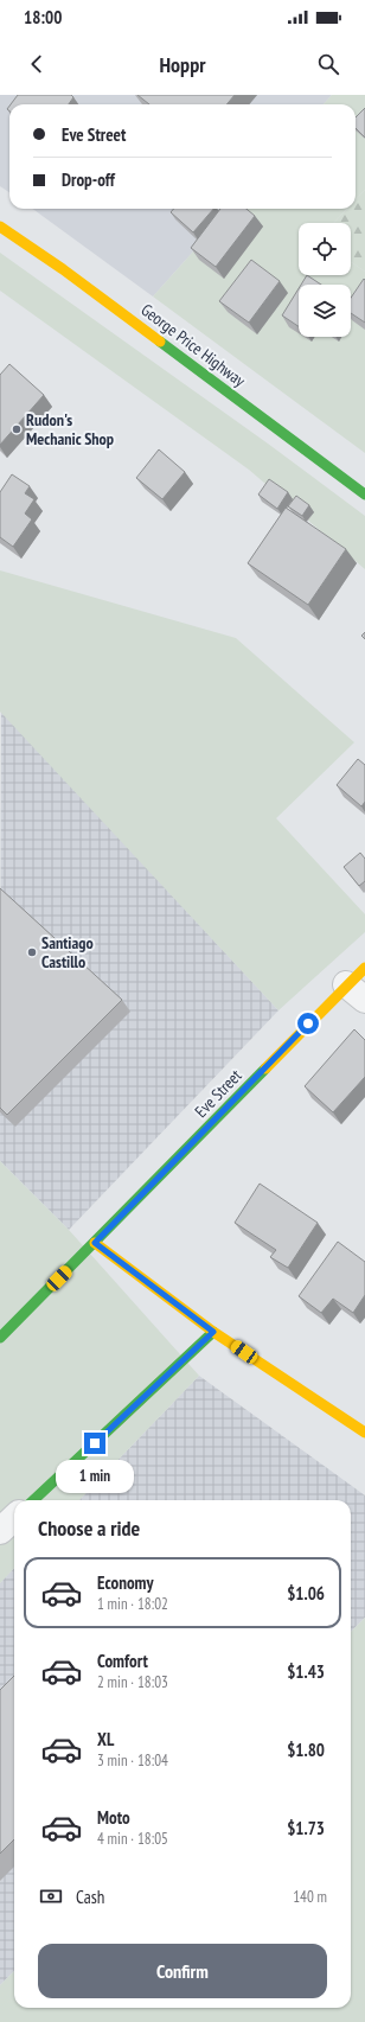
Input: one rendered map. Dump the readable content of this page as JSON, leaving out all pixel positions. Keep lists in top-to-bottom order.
{
  "streets": {
    "main road": ["George Price Highway", "Eve Street"]
  },
  "places": ["Rudon's Mechanic Shop", "Santiago Castillo"],
  "page": {
    "status": "18:00",
    "header": "Hoppr",
    "banner": ["Eve Street", "Drop-off"],
    "bubble": "1 min",
    "heading": "Choose a ride",
    "list": [
      {
        "name": "Economy",
        "note": "1 min · 18:02",
        "value": "$1.06"
      },
      {
        "name": "Comfort",
        "note": "2 min · 18:03",
        "value": "$1.43"
      },
      {
        "name": "XL",
        "note": "3 min · 18:04",
        "value": "$1.80"
      },
      {
        "name": "Moto",
        "note": "4 min · 18:05",
        "value": "$1.73"
      }
    ],
    "pay": ["Cash", "140 m"],
    "buttons": "Confirm"
  }
}
